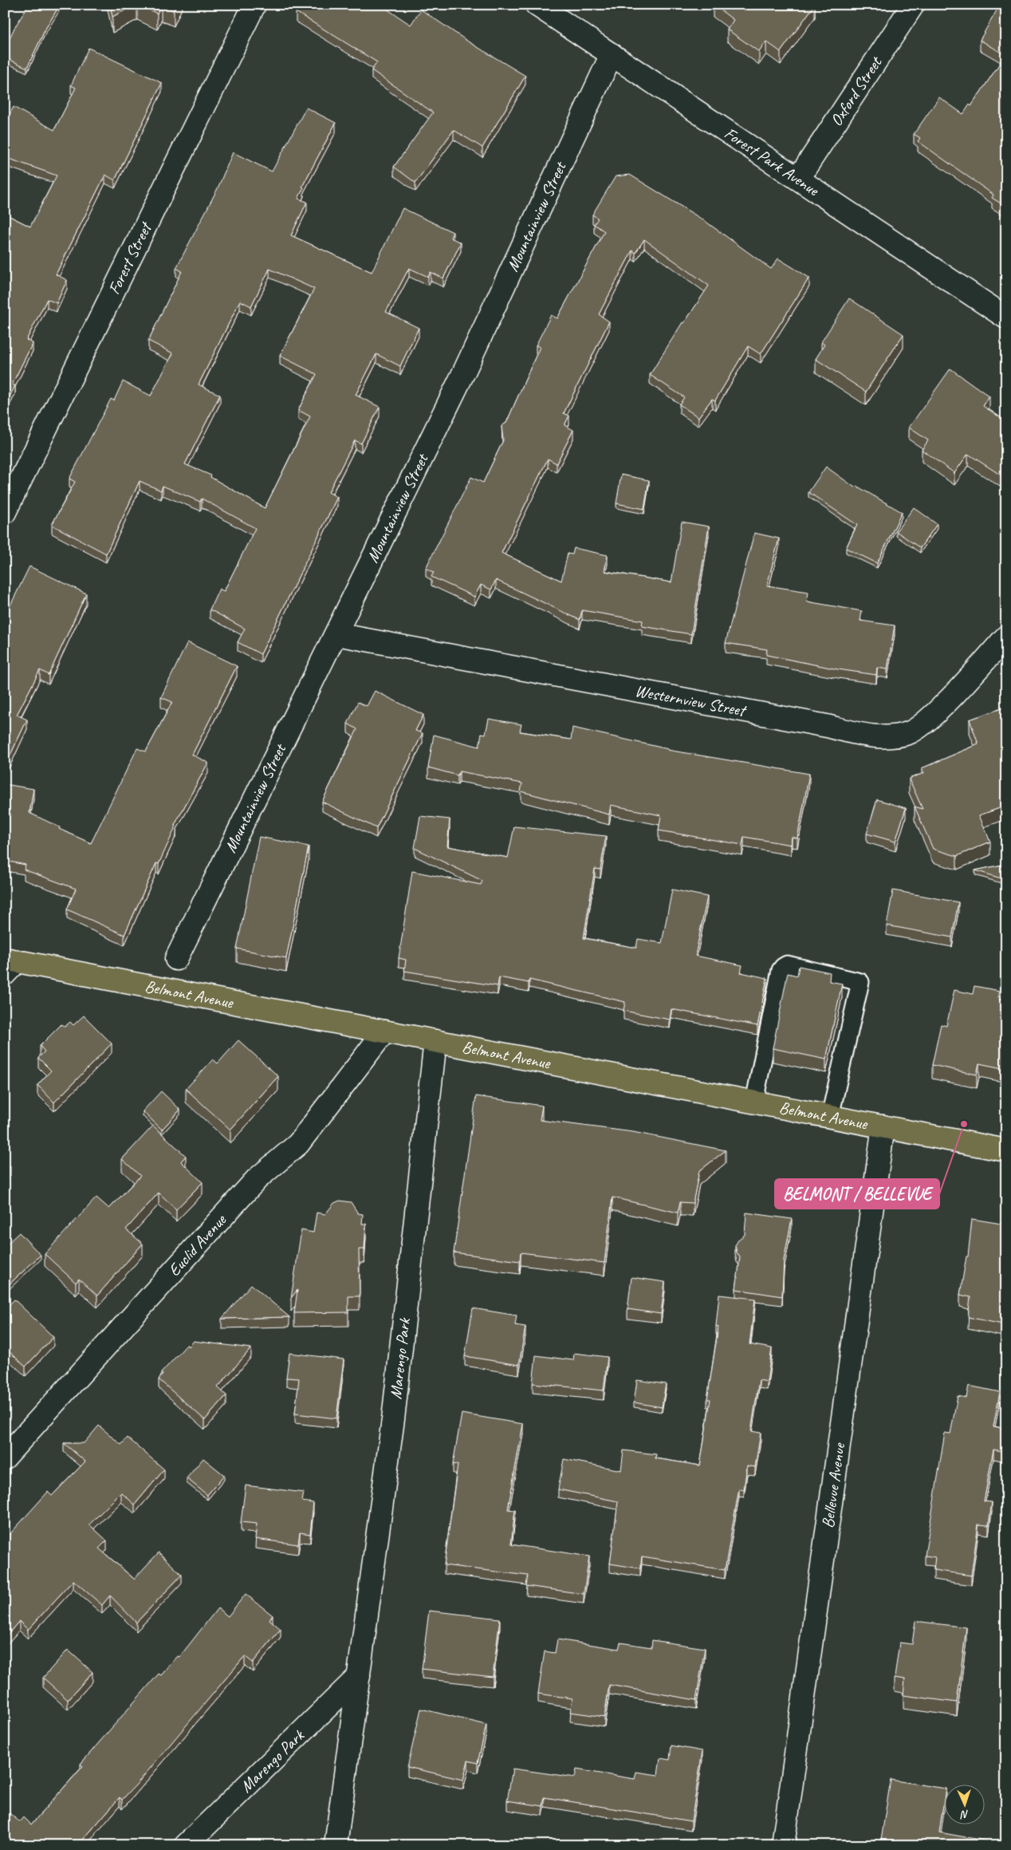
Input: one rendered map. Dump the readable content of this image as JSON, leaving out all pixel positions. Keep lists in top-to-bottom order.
{
  "streets": {
    "main road": ["Belmont Avenue"],
    "street": [
      "Oxford Street",
      "Forest Park Avenue",
      "Mountainview Street",
      "Forest Street",
      "Westernview Street",
      "Euclid Avenue",
      "Marengo Park",
      "Bellevue Avenue"
    ]
  },
  "crossings": [
    ["Oxford Street", "Forest Park Avenue"],
    ["Forest Park Avenue", "Mountainview Street"],
    ["Mountainview Street", "Westernview Street"],
    ["Belmont Avenue", "Euclid Avenue"],
    ["Belmont Avenue", "Marengo Park"],
    ["Belmont Avenue", "Bellevue Avenue"]
  ],
  "places": ["BELMONT / BELLEVUE"],
  "north": "bottom"
}
